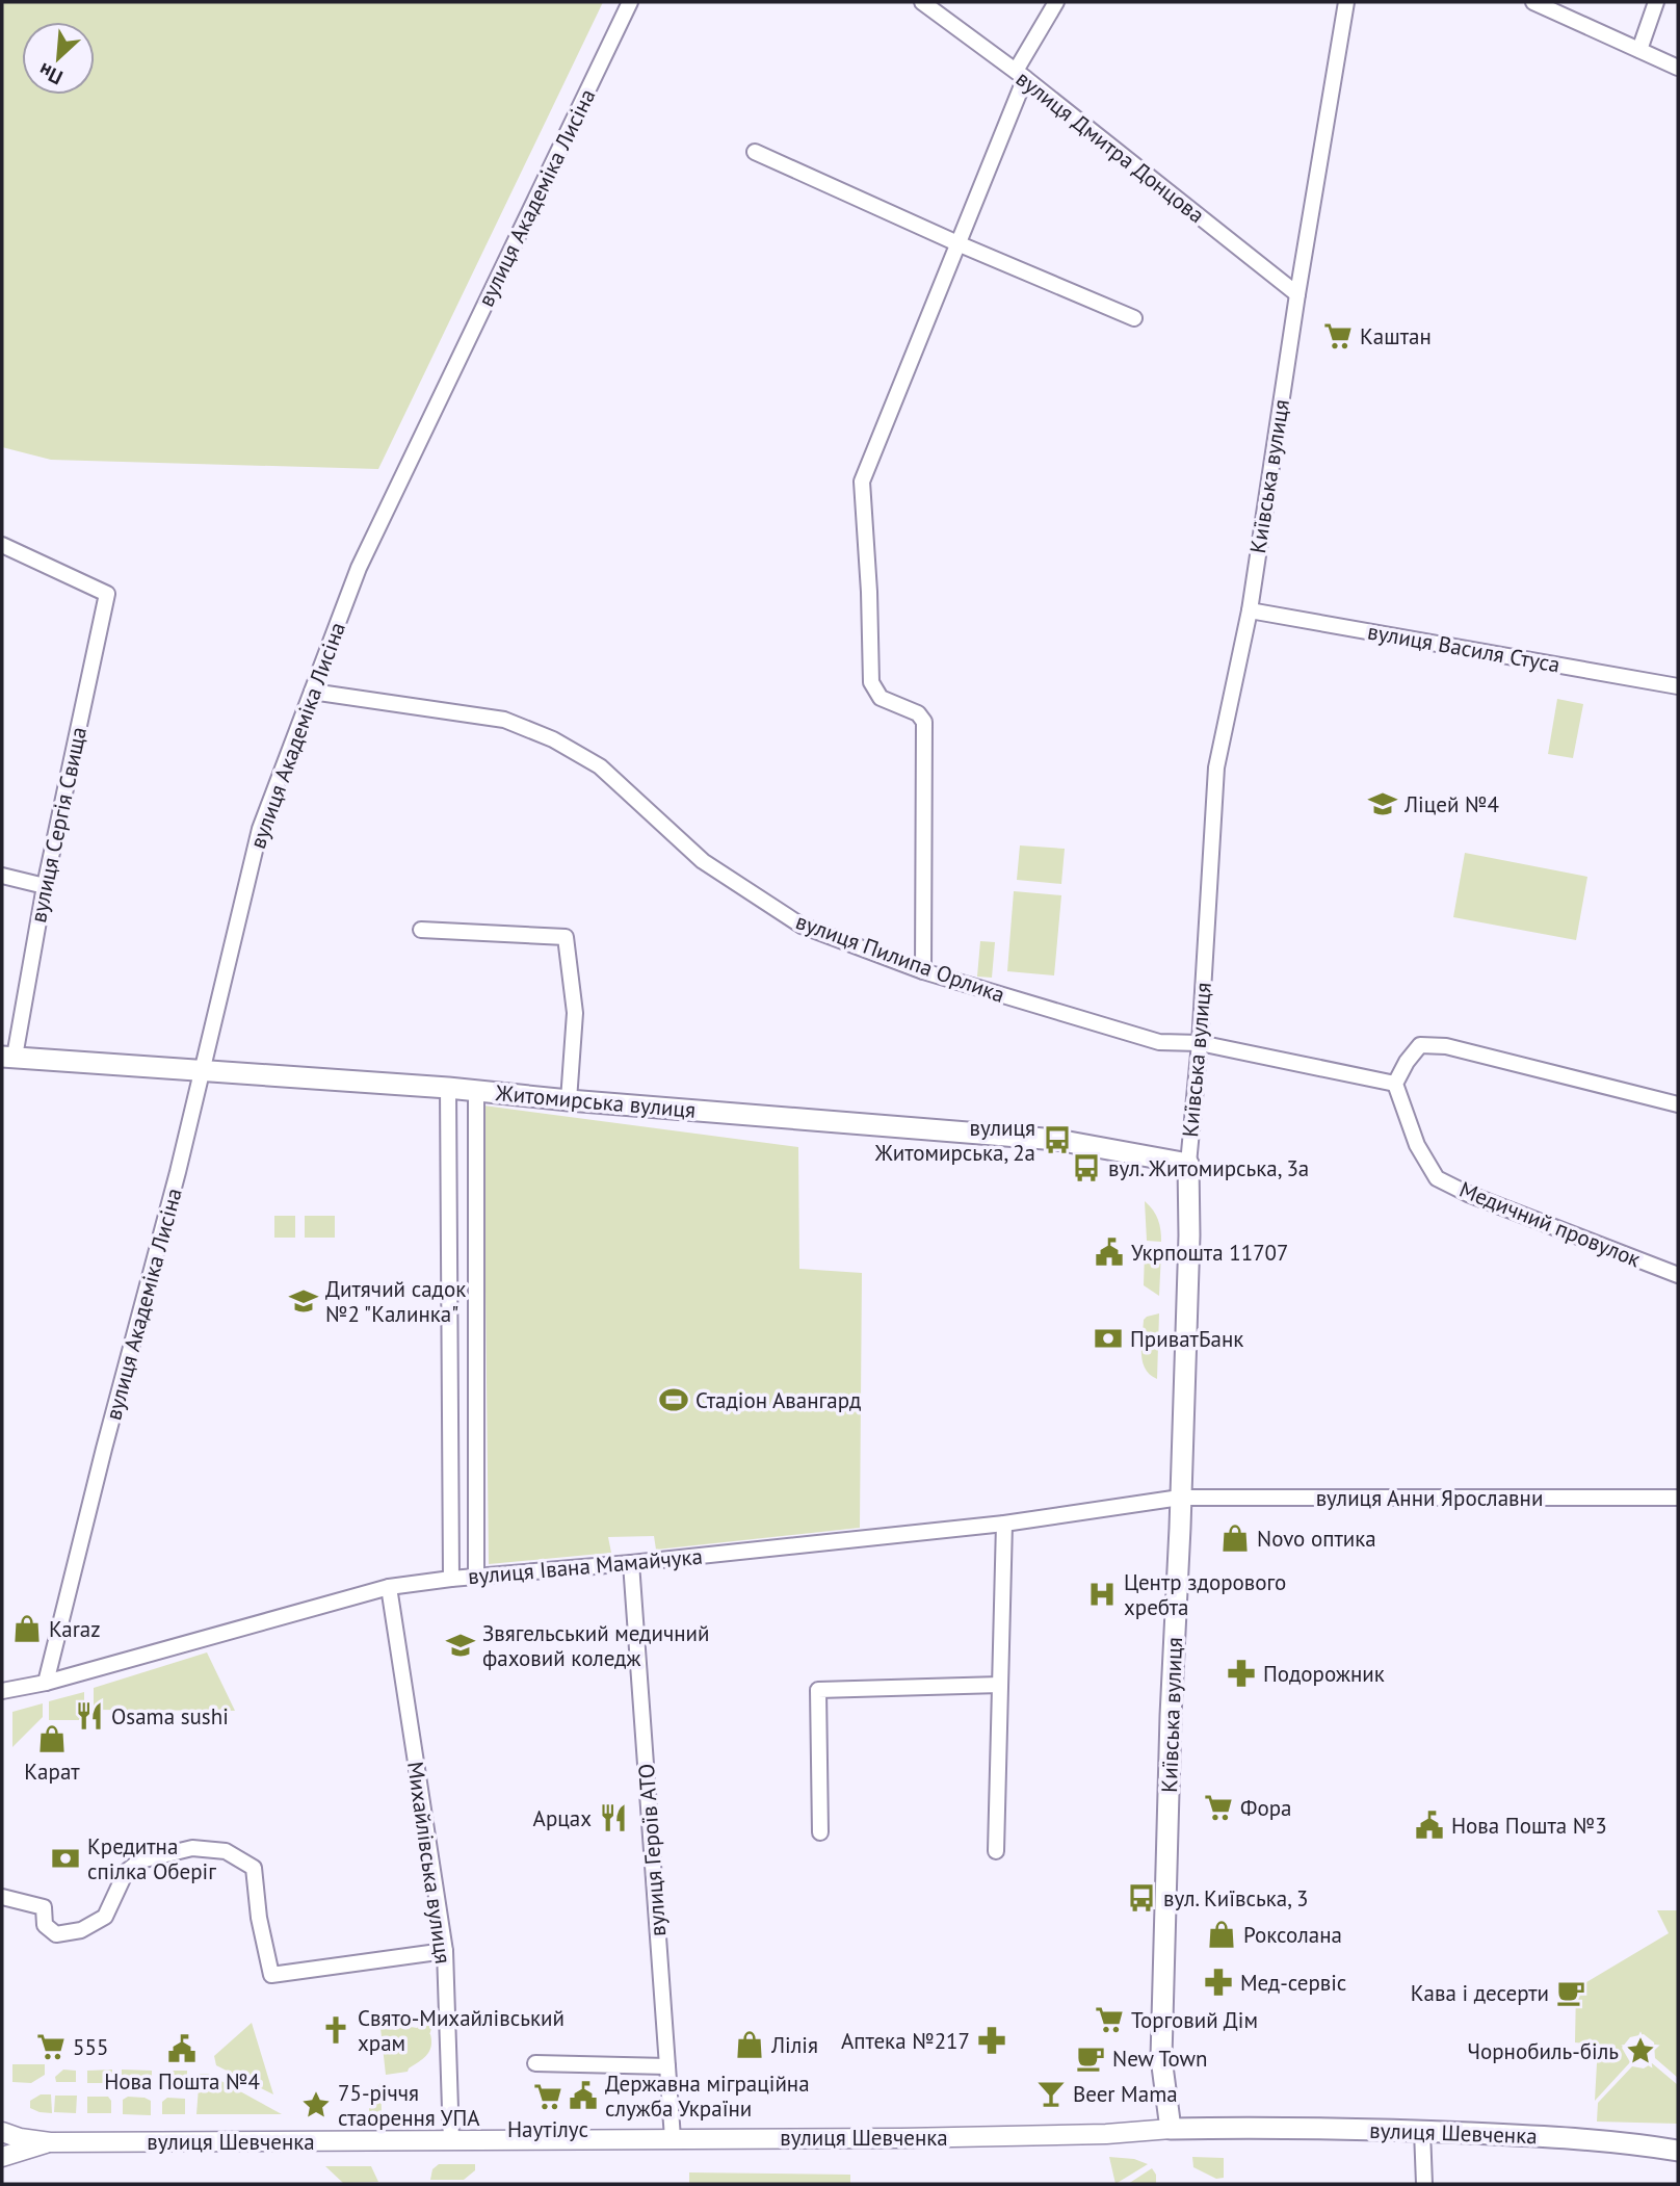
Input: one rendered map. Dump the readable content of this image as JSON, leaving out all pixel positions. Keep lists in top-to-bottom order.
{
  "streets": {
    "main road": ["Київська вулиця", "Житомирська вулиця", "вулиця Шевченка"],
    "street": [
      "вулиця Дмитра Донцова",
      "вулиця Академіка Лисіна",
      "вулиця Василя Стуса",
      "вулиця Сергія Свища",
      "вулиця Пилипа Орлика",
      "Медичний провулок",
      "вулиця Анни Ярославни",
      "вулиця Івана Мамайчука",
      "вулиця Героїв АТО",
      "Михайлівська вулиця"
    ]
  },
  "crossings": [
    ["вулиця Дмитра Донцова", "Київська вулиця"],
    ["вулиця Академіка Лисіна", "вулиця Пилипа Орлика"],
    ["вулиця Академіка Лисіна", "Житомирська вулиця"],
    ["вулиця Академіка Лисіна", "вулиця Івана Мамайчука"],
    ["Київська вулиця", "вулиця Василя Стуса"],
    ["Київська вулиця", "вулиця Пилипа Орлика"],
    ["Київська вулиця", "Житомирська вулиця"],
    ["Київська вулиця", "вулиця Анни Ярославни"],
    ["Київська вулиця", "вулиця Івана Мамайчука"],
    ["Київська вулиця", "вулиця Шевченка"],
    ["вулиця Сергія Свища", "Житомирська вулиця"],
    ["вулиця Анни Ярославни", "вулиця Івана Мамайчука"],
    ["вулиця Івана Мамайчука", "вулиця Героїв АТО"],
    ["вулиця Івана Мамайчука", "Михайлівська вулиця"],
    ["вулиця Героїв АТО", "вулиця Шевченка"],
    ["Михайлівська вулиця", "вулиця Шевченка"]
  ],
  "places": {
    "supermarket": [
      "Каштан",
      "Фора",
      "Торговий Дім",
      "555",
      "Наутілус"
    ],
    "school or university": ["Ліцей №4", "Дитячий садок №2 \"Калинка\"", "Звягельський медичний фаховий коледж"],
    "bus stop": ["вулиця Житомирська, 2а", "вул. Житомирська, 3а", "вул. Київська, 3"],
    "public building": [
      "Укрпошта 11707",
      "Нова Пошта №3",
      "Нова Пошта №4",
      "Державна міграційна служба України"
    ],
    "bank": ["ПриватБанк", "Кредитна спілка Оберіг"],
    "sports": ["Стадіон Авангард"],
    "shop": [
      "Novo оптика",
      "Karaz",
      "Карат",
      "Роксолана",
      "Лілія"
    ],
    "hospital": ["Центр здорового хребта"],
    "pharmacy": ["Подорожник", "Мед-сервіс", "Аптека №217"],
    "restaurant": ["Osama sushi", "Арцах"],
    "cafe": ["Кава і десерти", "New Town"],
    "church": ["Свято-Михайлiвський храм"],
    "place": ["Чорнобиль-біль", "75-річчя стаорення УПА"],
    "bar": ["Beer Mama"]
  },
  "north": "bottom left"
}
